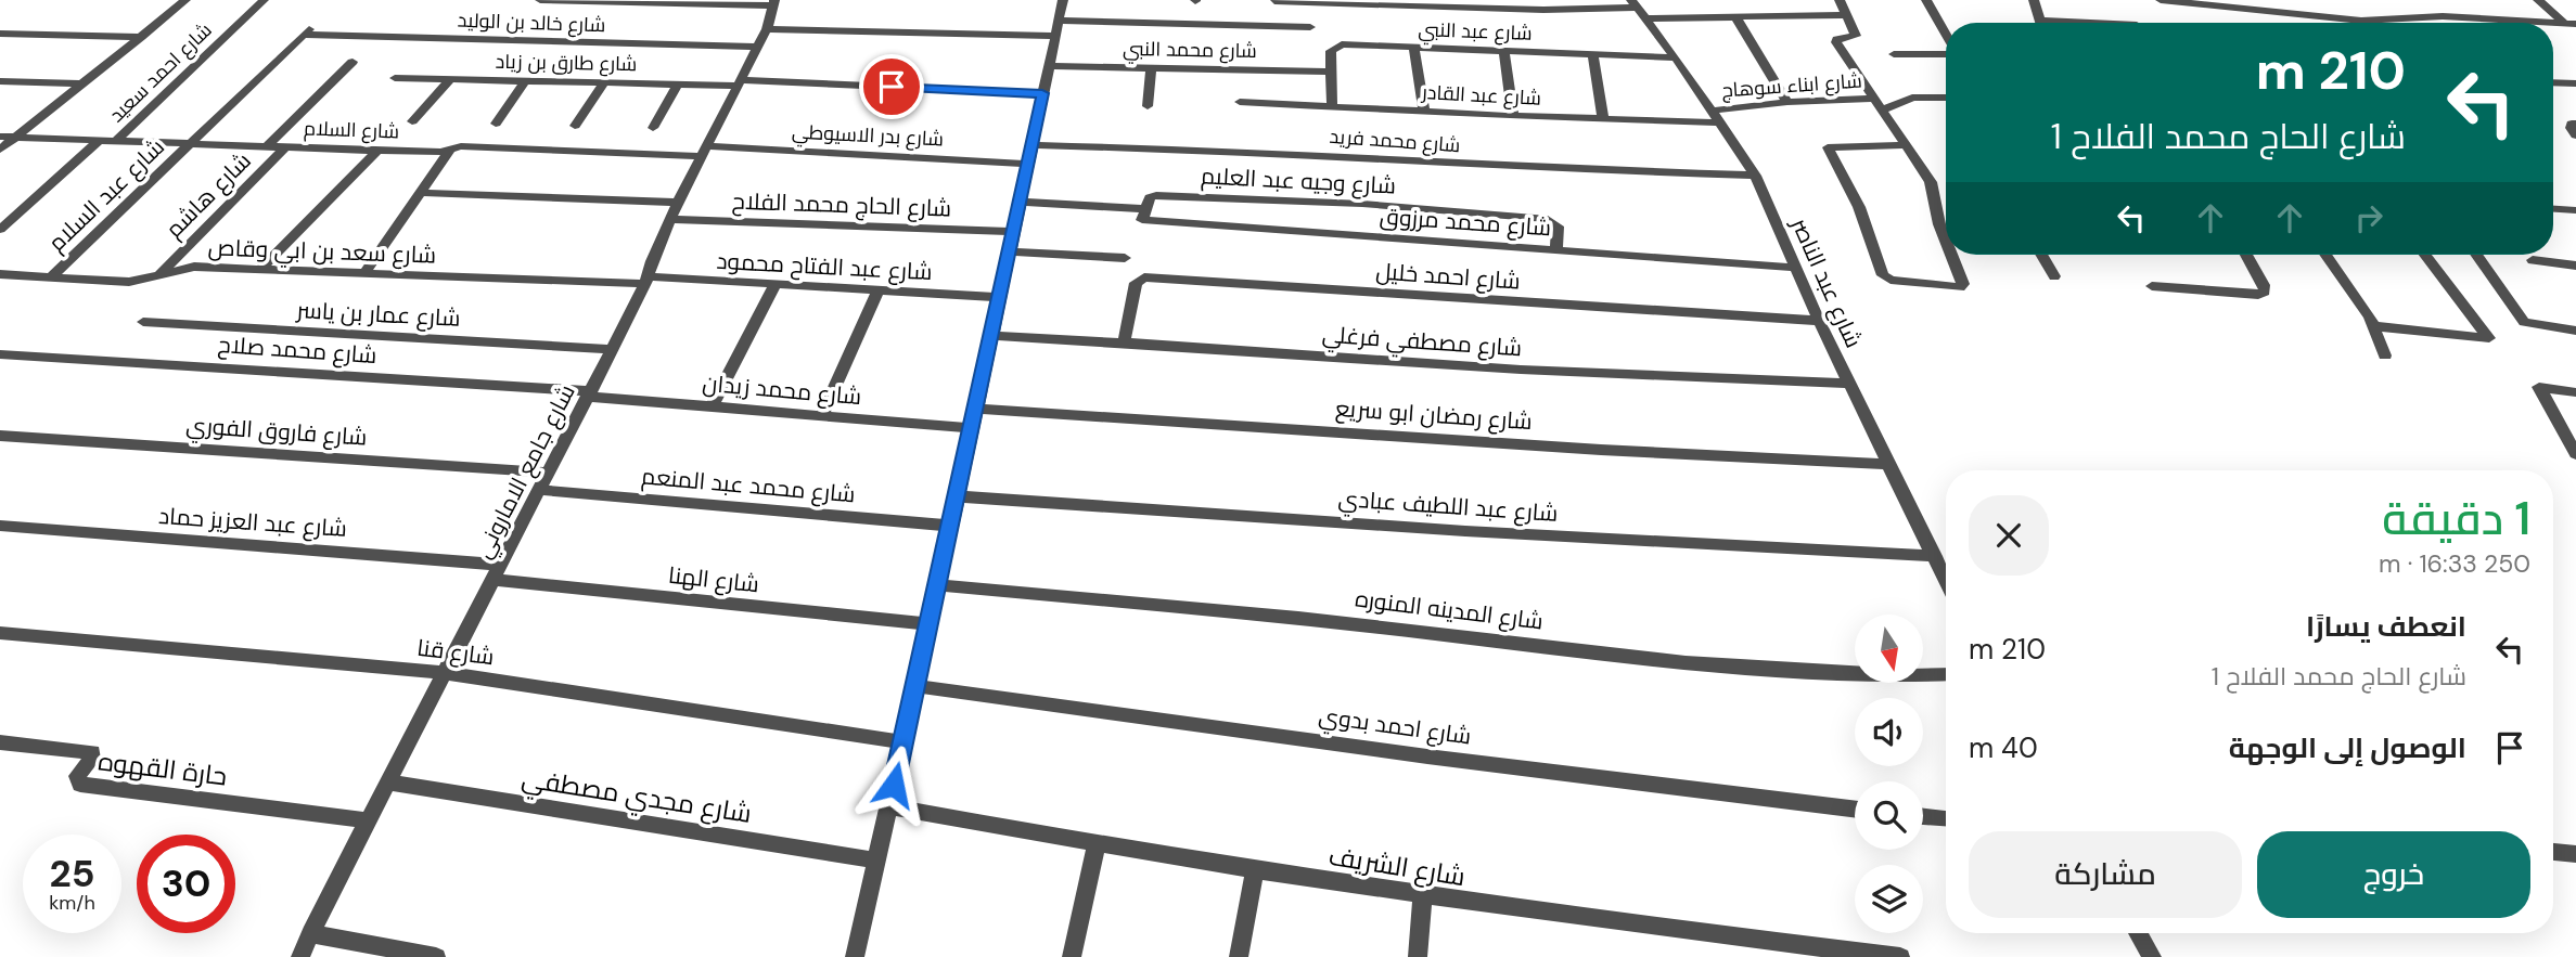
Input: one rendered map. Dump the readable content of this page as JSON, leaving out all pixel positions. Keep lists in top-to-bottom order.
{
  "streets": {
    "street": [
      "شارع خالد بن الوليد",
      "شارع عبد النبي",
      "شارع محمد النبي",
      "شارع طارق بن زياد",
      "شارع احمد سعيد",
      "شارع ابناء سوهاج",
      "شارع عبد القادر",
      "شارع السلام",
      "شارع بدر الاسيوطي",
      "شارع محمد فريد",
      "شارع وجيه عبد العليم",
      "شارع عبد السلام",
      "شارع هاشم",
      "شارع الحاج محمد الفلاح",
      "شارع محمد مرزوق",
      "شارع سعد بن ابي وقاص",
      "شارع عبد الفتاح محمود",
      "شارع احمد خليل",
      "شارع عبد الناصر",
      "شارع عمار بن ياسر",
      "شارع مصطفي فرغلي",
      "شارع محمد صلاح",
      "شارع محمد زيدان",
      "شارع رمضان ابو سريع",
      "شارع فاروق الفوري",
      "شارع جامع الاماروني",
      "شارع محمد عبد المنعم",
      "شارع عبد اللطيف عبادي",
      "شارع عبد العزيز حماد",
      "شارع الهنا",
      "شارع المدينه المنوره",
      "شارع قنا",
      "شارع احمد بدوي",
      "حارة القهوه",
      "شارع مجدي مصطفي",
      "شارع الشريف"
    ]
  },
  "crossings": [
    ["شارع خالد بن الوليد", "شارع السلام"],
    ["شارع خالد بن الوليد", "شارع عبد السلام"],
    ["شارع خالد بن الوليد", "شارع جامع الاماروني"],
    ["شارع عبد النبي", "شارع محمد النبي"],
    ["شارع عبد النبي", "شارع عبد الناصر"],
    ["شارع طارق بن زياد", "شارع جامع الاماروني"],
    ["شارع احمد سعيد", "شارع السلام"],
    ["شارع ابناء سوهاج", "شارع عبد الناصر"],
    ["شارع عبد القادر", "شارع عبد الناصر"],
    ["شارع السلام", "شارع بدر الاسيوطي"],
    ["شارع السلام", "شارع عبد السلام"],
    ["شارع السلام", "شارع هاشم"],
    ["شارع السلام", "شارع جامع الاماروني"],
    ["شارع بدر الاسيوطي", "شارع جامع الاماروني"],
    ["شارع محمد فريد", "شارع عبد الناصر"],
    ["شارع وجيه عبد العليم", "شارع محمد مرزوق"],
    ["شارع عبد السلام", "شارع سعد بن ابي وقاص"],
    ["شارع هاشم", "شارع سعد بن ابي وقاص"],
    ["شارع الحاج محمد الفلاح", "شارع جامع الاماروني"],
    ["شارع محمد مرزوق", "شارع عبد الناصر"],
    ["شارع سعد بن ابي وقاص", "شارع عبد الفتاح محمود"],
    ["شارع سعد بن ابي وقاص", "شارع جامع الاماروني"],
    ["شارع عبد الفتاح محمود", "شارع جامع الاماروني"],
    ["شارع احمد خليل", "شارع عبد الناصر"],
    ["شارع احمد خليل", "شارع مصطفي فرغلي"],
    ["شارع عبد الناصر", "شارع مصطفي فرغلي"],
    ["شارع عبد الناصر", "شارع رمضان ابو سريع"],
    ["شارع عبد الناصر", "شارع عبد اللطيف عبادي"],
    ["شارع عمار بن ياسر", "شارع جامع الاماروني"],
    ["شارع محمد صلاح", "شارع محمد زيدان"],
    ["شارع محمد صلاح", "شارع جامع الاماروني"],
    ["شارع محمد زيدان", "شارع جامع الاماروني"],
    ["شارع فاروق الفوري", "شارع جامع الاماروني"],
    ["شارع جامع الاماروني", "شارع محمد عبد المنعم"],
    ["شارع جامع الاماروني", "شارع عبد العزيز حماد"],
    ["شارع جامع الاماروني", "شارع الهنا"],
    ["شارع جامع الاماروني", "شارع قنا"],
    ["شارع جامع الاماروني", "حارة القهوه"],
    ["شارع جامع الاماروني", "شارع مجدي مصطفي"]
  ],
  "north": "bottom",
  "page": {
    "turn": ["210 m", "شارع الحاج محمد الفلاح 1"],
    "heading": ["1 دقيقة", "250 m · 16:33"],
    "list": [
      {
        "name": "انعطف يسارًا",
        "note": "شارع الحاج محمد الفلاح 1",
        "value": "210 m"
      },
      {
        "name": "الوصول إلى الوجهة",
        "value": "40 m"
      }
    ],
    "buttons": ["خروج", "مشاركة"],
    "speed": "25 km/h",
    "limit": "30"
  }
}
